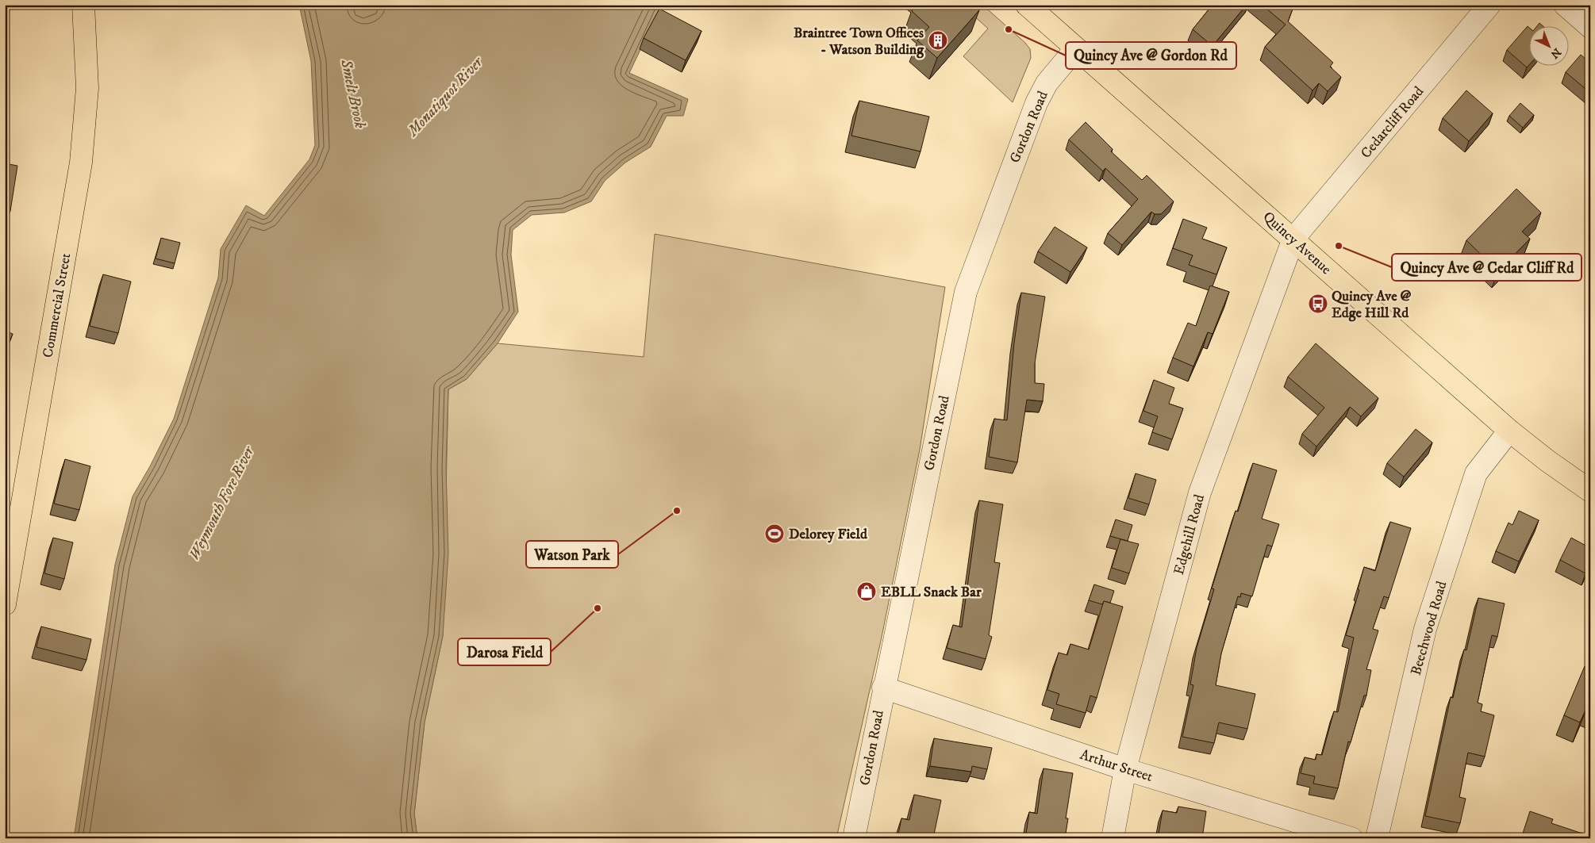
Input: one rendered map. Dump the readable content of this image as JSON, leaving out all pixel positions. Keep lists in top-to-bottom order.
{
  "streets": {
    "main road": ["Quincy Avenue", "Commercial Street"],
    "street": [
      "Cedarcliff Road",
      "Gordon Road",
      "Edgehill Road",
      "Beechwood Road",
      "Arthur Street"
    ]
  },
  "crossings": [
    ["Cedarcliff Road", "Quincy Avenue"],
    ["Cedarcliff Road", "Edgehill Road"],
    ["Gordon Road", "Quincy Avenue"],
    ["Gordon Road", "Arthur Street"],
    ["Quincy Avenue", "Edgehill Road"],
    ["Quincy Avenue", "Beechwood Road"],
    ["Edgehill Road", "Arthur Street"]
  ],
  "water": ["Smelt Brook", "Monatiquot River", "Weymouth Fore River"],
  "places": {
    "other": [
      "Quincy Ave @ Gordon Rd",
      "Quincy Ave @ Cedar Cliff Rd",
      "Watson Park",
      "Darosa Field"
    ],
    "building": ["Braintree Town Offices - Watson Building"],
    "bus stop": ["Quincy Ave @ Edge Hill Rd"],
    "sports": ["Delorey Field"],
    "shop": ["EBLL Snack Bar"]
  },
  "north": "bottom right"
}
